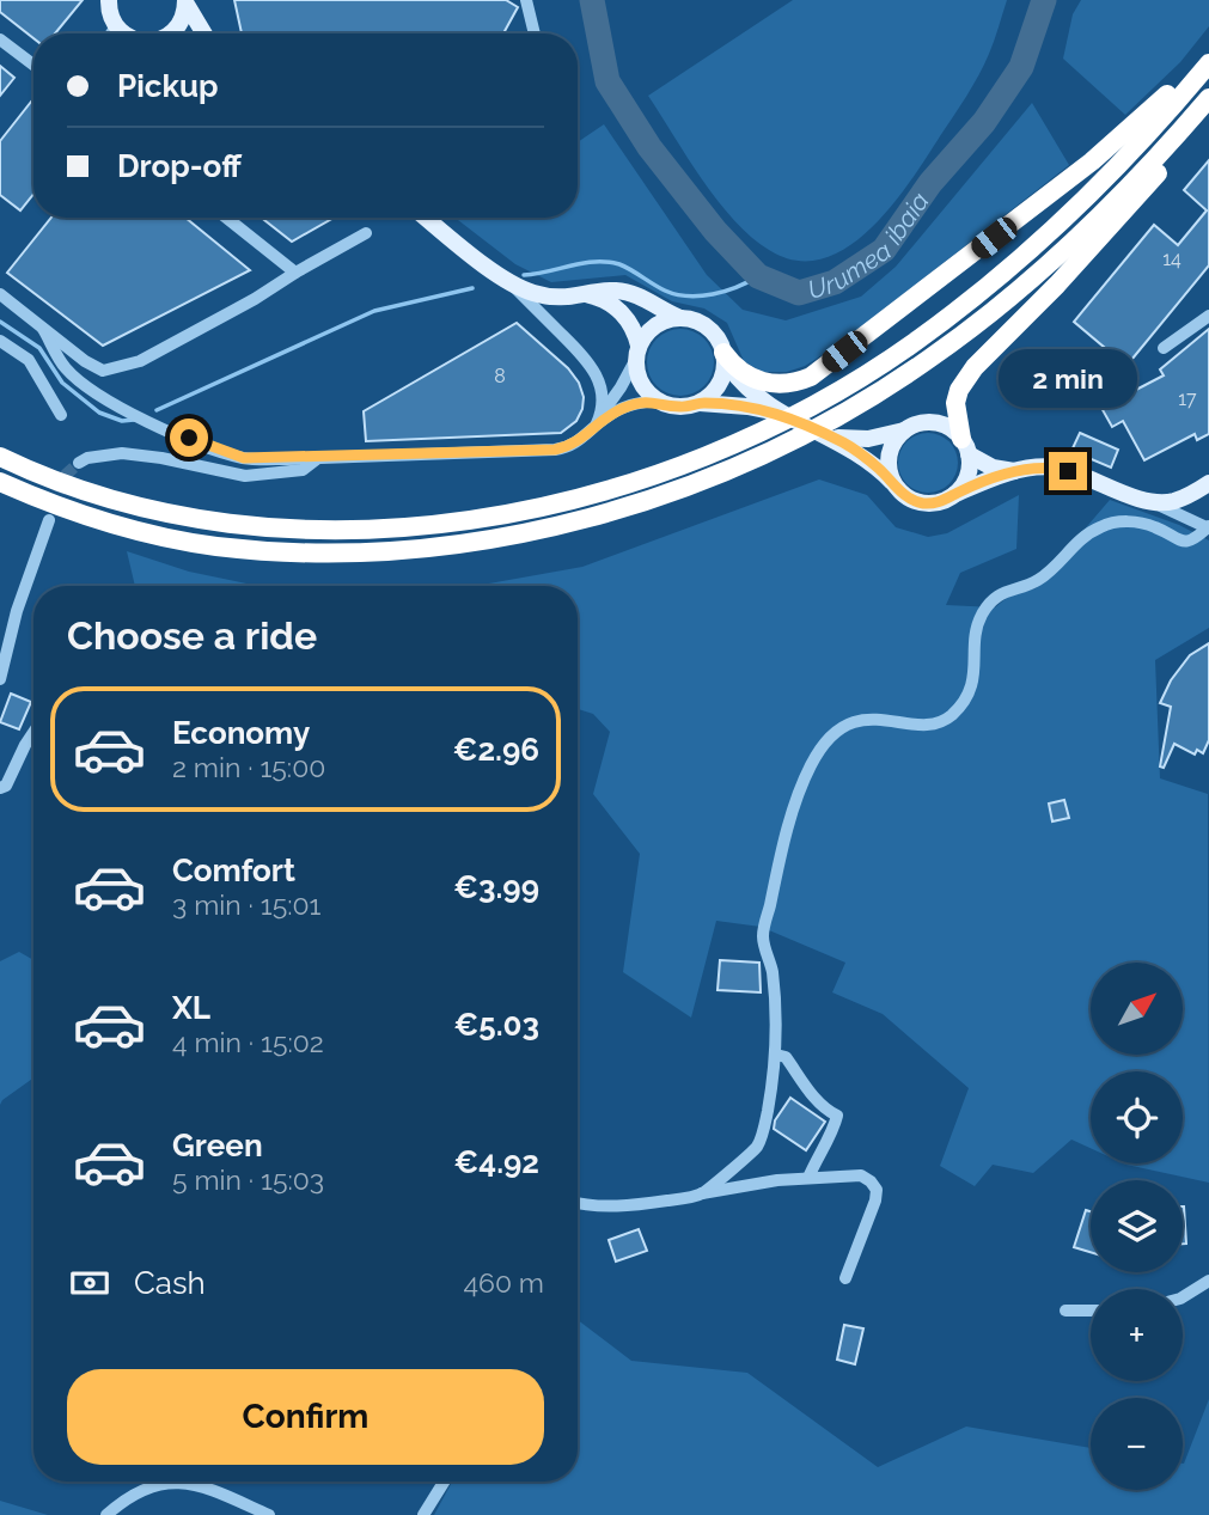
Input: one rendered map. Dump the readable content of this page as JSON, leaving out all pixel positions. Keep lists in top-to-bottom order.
{
  "water": ["Urumea ibaia"],
  "house_numbers": ["14", "8", "17"],
  "north": "top right",
  "page": {
    "banner": ["Pickup", "Drop-off"],
    "bubble": "2 min",
    "heading": "Choose a ride",
    "list": [
      {
        "name": "Economy",
        "note": "2 min · 15:00",
        "value": "€2.96"
      },
      {
        "name": "Comfort",
        "note": "3 min · 15:01",
        "value": "€3.99"
      },
      {
        "name": "XL",
        "note": "4 min · 15:02",
        "value": "€5.03"
      },
      {
        "name": "Green",
        "note": "5 min · 15:03",
        "value": "€4.92"
      }
    ],
    "map_buttons": ["+", "−"],
    "pay": ["Cash", "460 m"],
    "buttons": "Confirm"
  }
}
